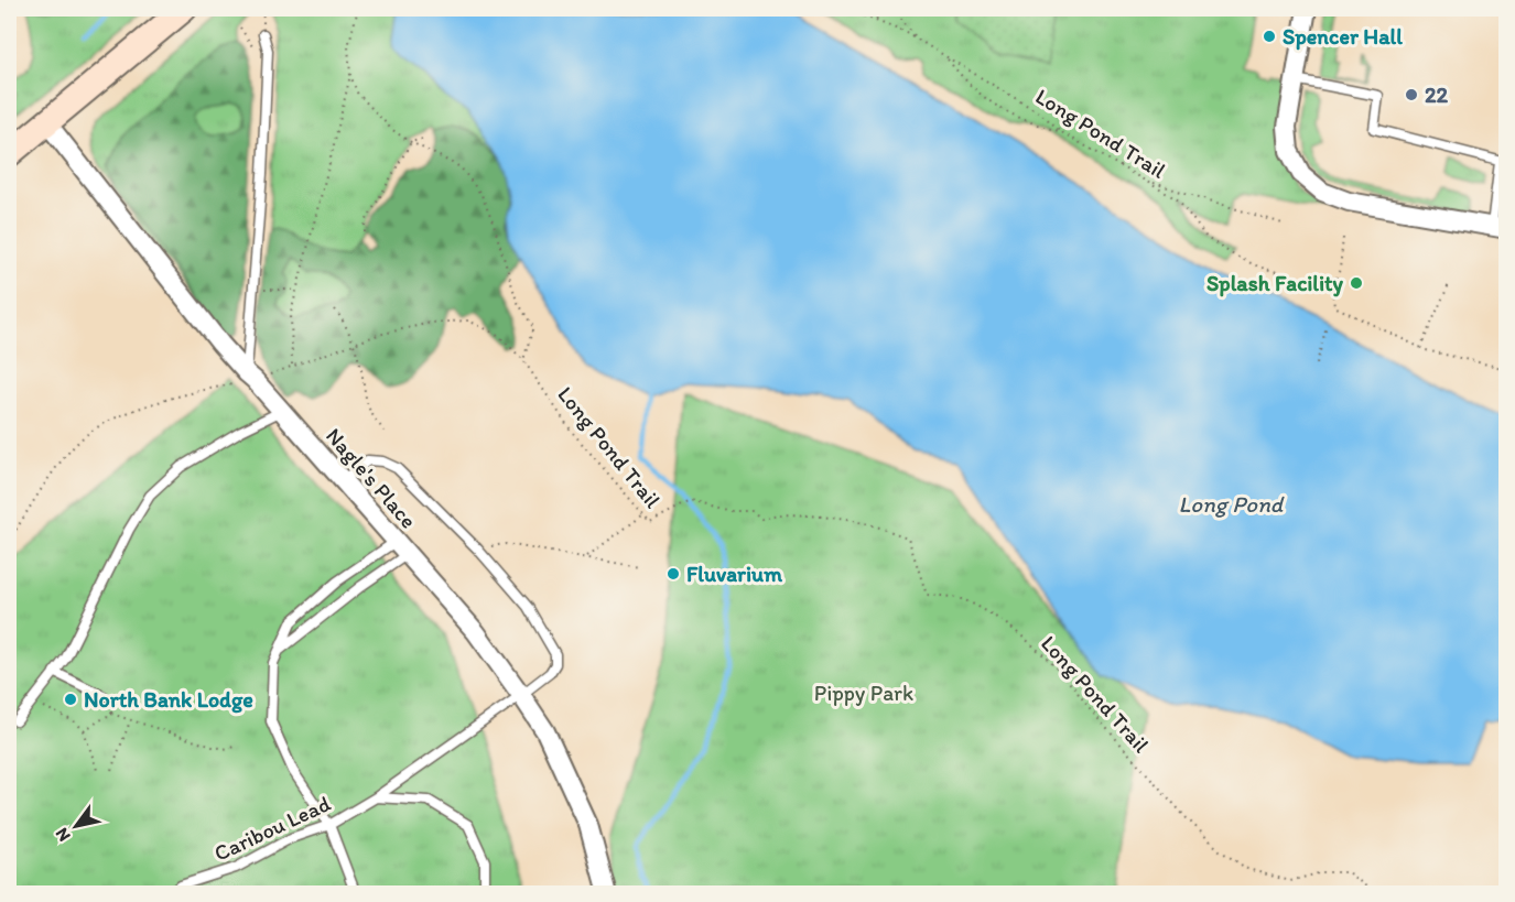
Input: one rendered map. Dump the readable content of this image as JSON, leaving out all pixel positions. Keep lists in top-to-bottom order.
{
  "streets": {
    "street": ["Nagle's Place"],
    "lane": ["Caribou Lead"],
    "path": ["Long Pond Trail"]
  },
  "crossings": [
    ["Long Pond Trail", "Nagle's Place"],
    ["Nagle's Place", "Caribou Lead"]
  ],
  "water": ["Long Pond"],
  "parks": ["Pippy Park"],
  "places": [
    "Spencer Hall",
    "22",
    "Splash Facility",
    "Fluvarium",
    "North Bank Lodge"
  ],
  "north": "bottom left"
}
